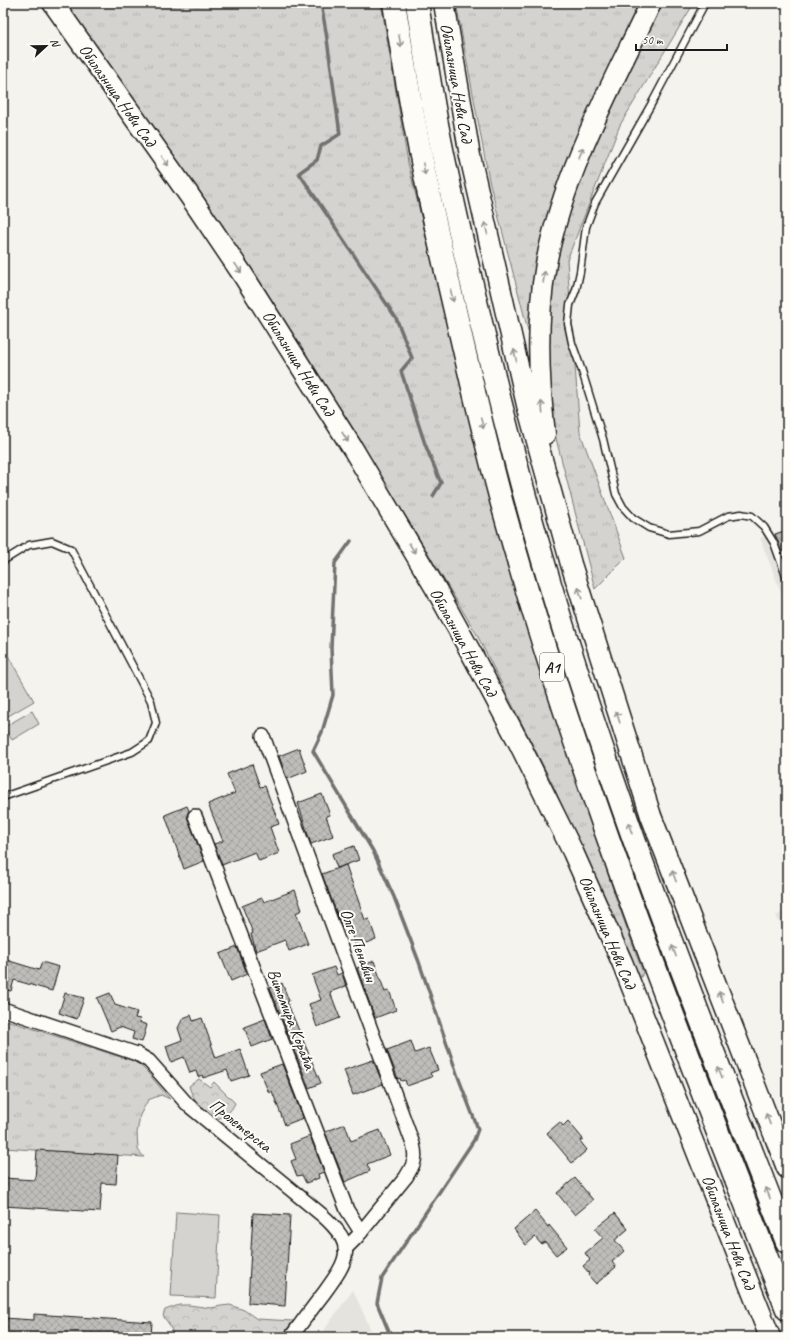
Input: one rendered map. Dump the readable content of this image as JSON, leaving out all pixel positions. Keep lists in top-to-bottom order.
{
  "streets": {
    "highway": ["A1"],
    "main road": ["Обилазница Нови Сад"],
    "street": ["Олге Пенавин", "Витомира Кораћа", "Пролетерска"]
  },
  "crossings": [
    ["Олге Пенавин", "Витомира Кораћа"]
  ],
  "scale_bar": "50 m",
  "north": "right"
}
